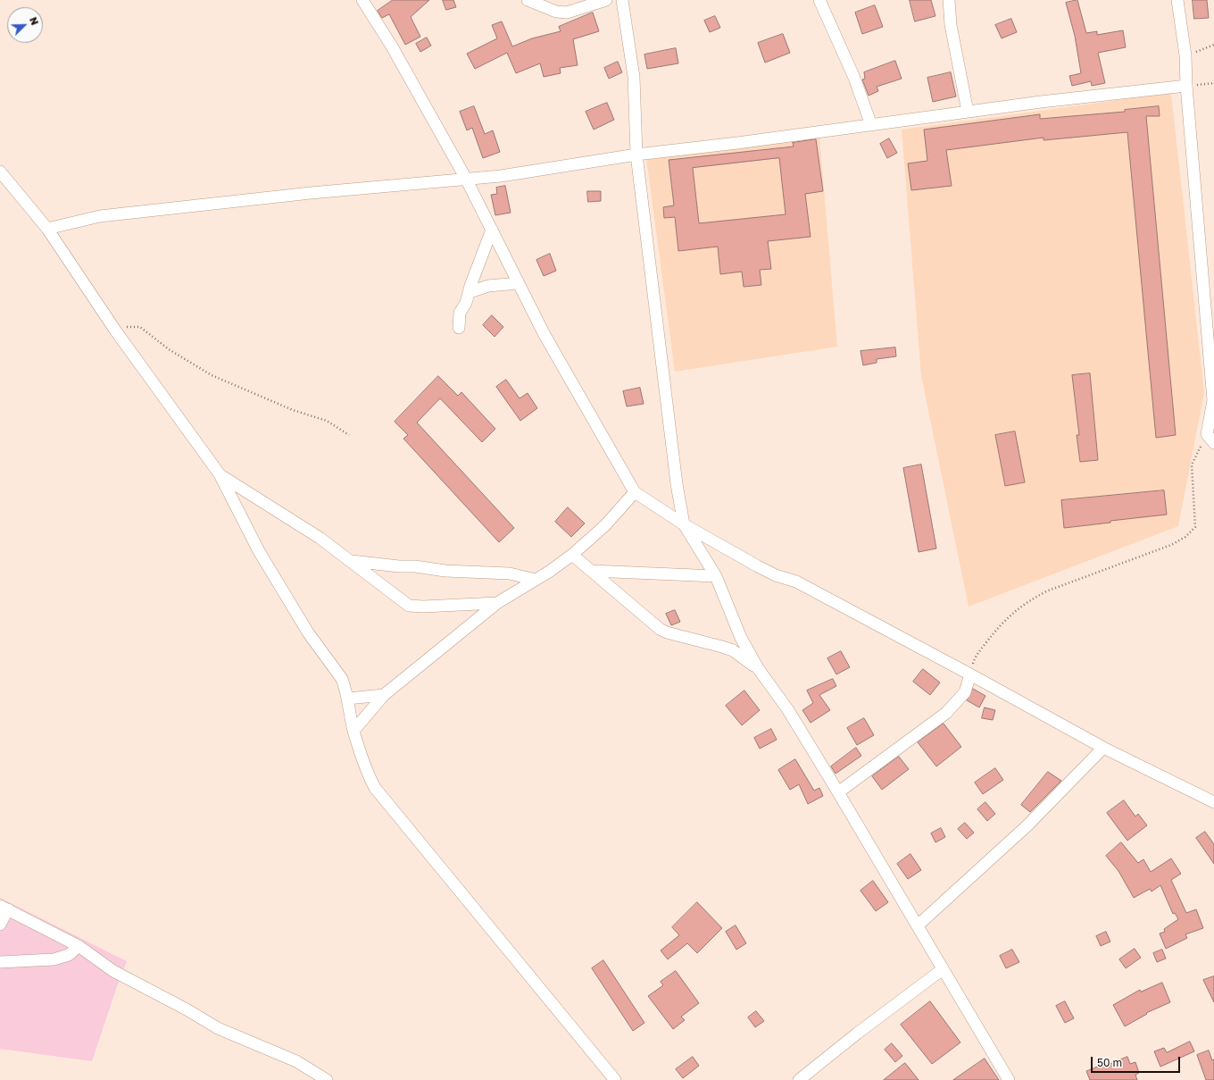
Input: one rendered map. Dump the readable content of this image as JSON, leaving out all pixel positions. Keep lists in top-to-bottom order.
{
  "scale_bar": "50 m",
  "north": "top right"
}
